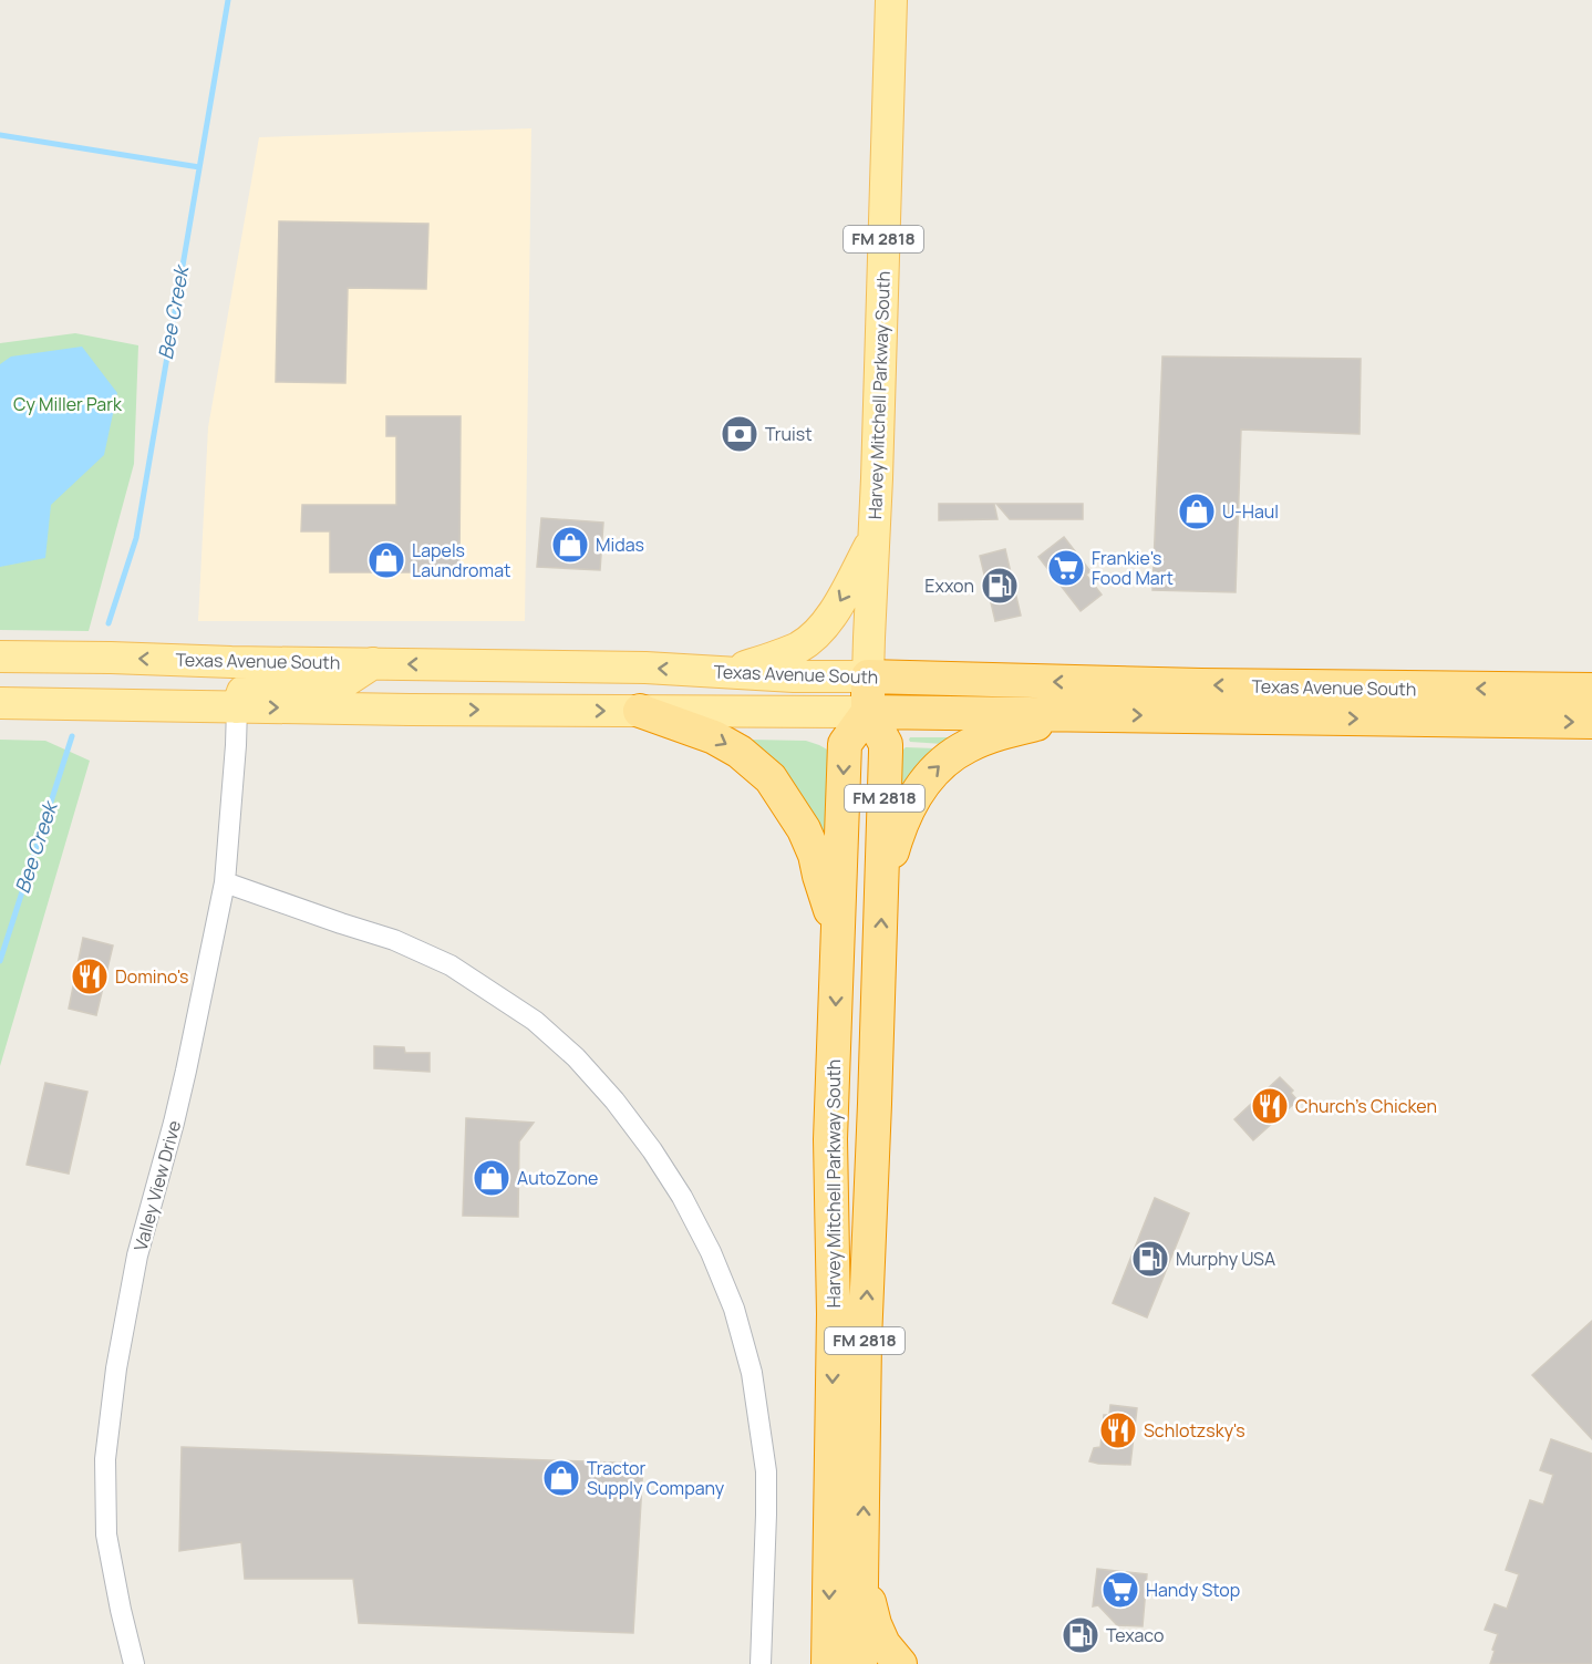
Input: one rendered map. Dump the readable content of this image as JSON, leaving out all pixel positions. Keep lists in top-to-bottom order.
{
  "streets": {
    "highway": ["FM 2818", "Harvey Mitchell Parkway South", "Texas Avenue South"],
    "street": ["Valley View Drive"]
  },
  "crossings": [
    ["Harvey Mitchell Parkway South", "Texas Avenue South"],
    ["Texas Avenue South", "Valley View Drive"]
  ],
  "water": ["Bee Creek"],
  "parks": ["Cy Miller Park"],
  "places": {
    "bank": ["Truist"],
    "shop": [
      "U-Haul",
      "Midas",
      "Lapels Laundromat",
      "AutoZone",
      "Tractor Supply Company"
    ],
    "supermarket": ["Frankie's Food Mart", "Handy Stop"],
    "fuel station": ["Exxon", "Murphy USA", "Texaco"],
    "restaurant": ["Domino's", "Church's Chicken", "Schlotzsky's"]
  }
}
